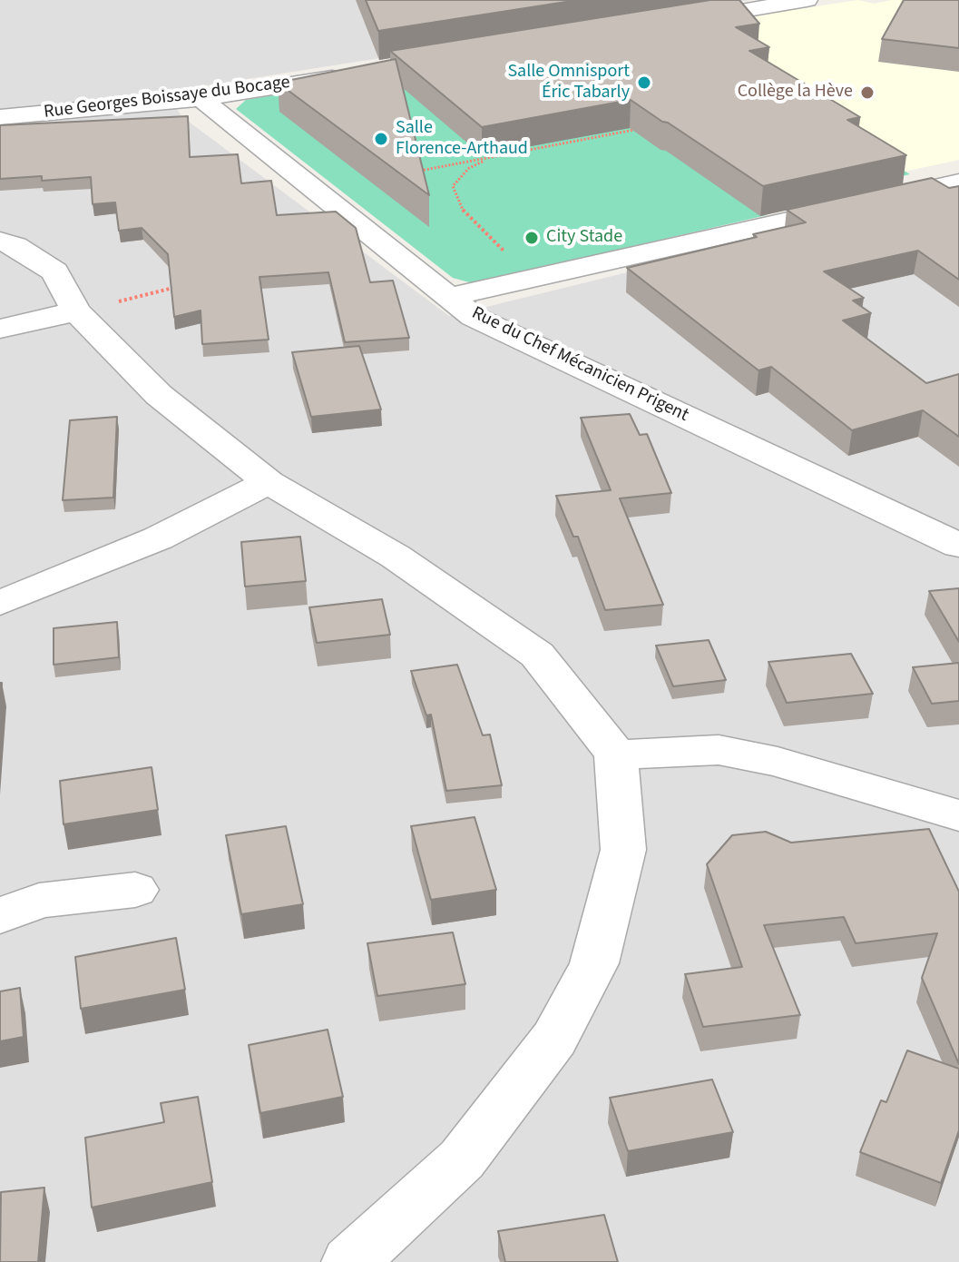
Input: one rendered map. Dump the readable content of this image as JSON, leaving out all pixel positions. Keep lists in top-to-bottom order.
{
  "streets": {
    "street": ["Rue Georges Boissaye du Bocage", "Rue du Chef Mécanicien Prigent"]
  },
  "crossings": [
    ["Rue Georges Boissaye du Bocage", "Rue du Chef Mécanicien Prigent"]
  ],
  "places": [
    "Salle Omnisport Éric Tabarly",
    "Collège la Hève",
    "Salle Florence-Arthaud",
    "City Stade"
  ]
}
